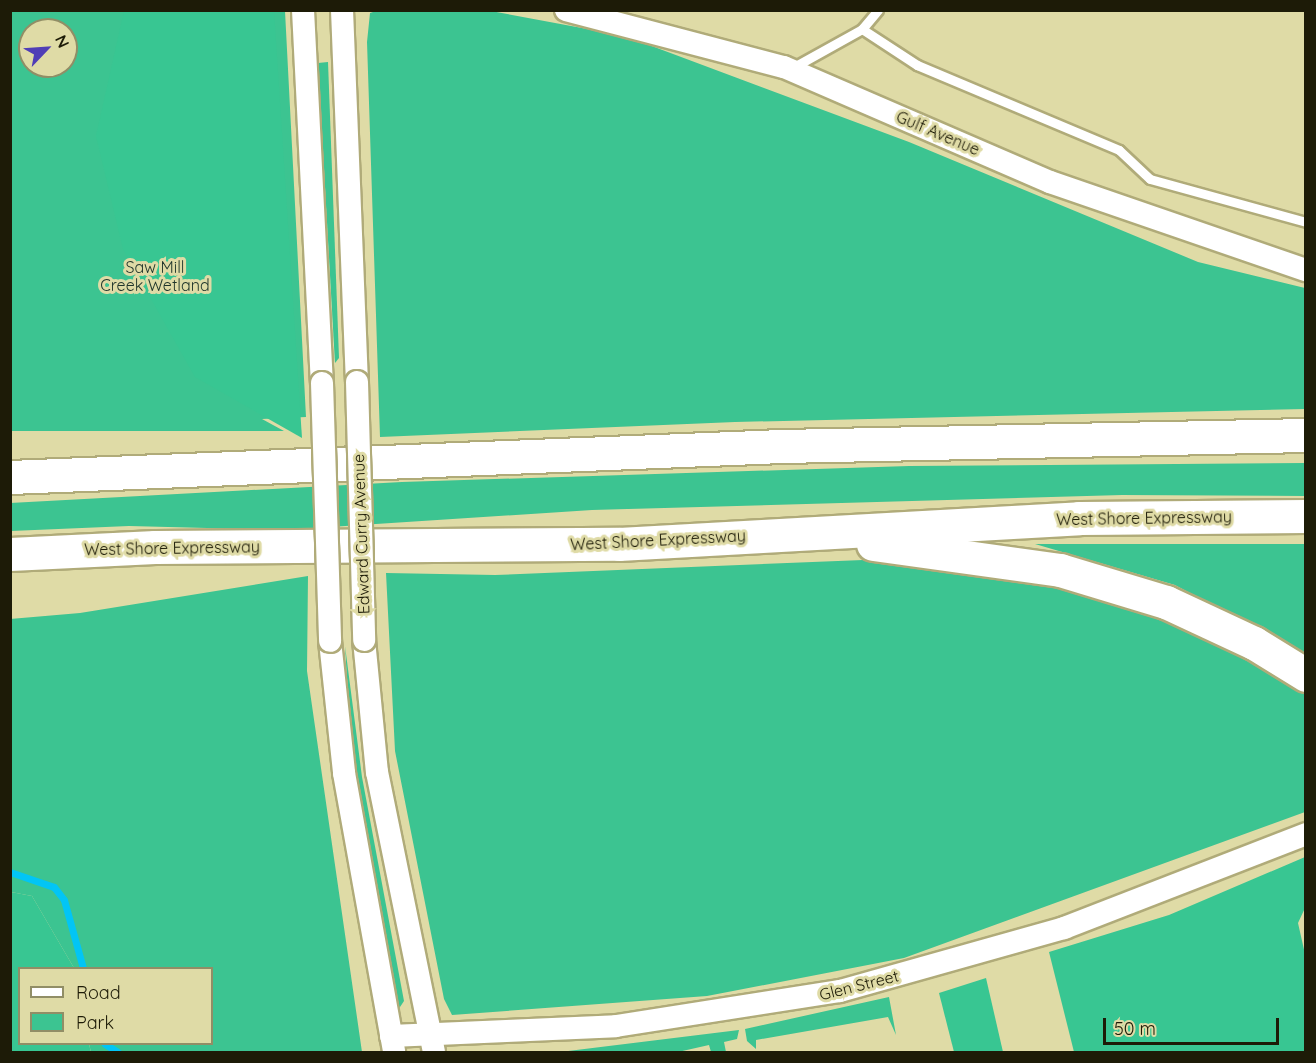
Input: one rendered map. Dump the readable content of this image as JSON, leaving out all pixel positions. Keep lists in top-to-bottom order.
{
  "streets": {
    "highway": ["West Shore Expressway"],
    "street": ["Gulf Avenue", "Edward Curry Avenue", "Glen Street"]
  },
  "crossings": [
    ["Edward Curry Avenue", "Glen Street"]
  ],
  "parks": ["Saw Mill Creek Wetland"],
  "legend": ["Road", "Park"],
  "scale_bar": "50 m",
  "north": "top right"
}
